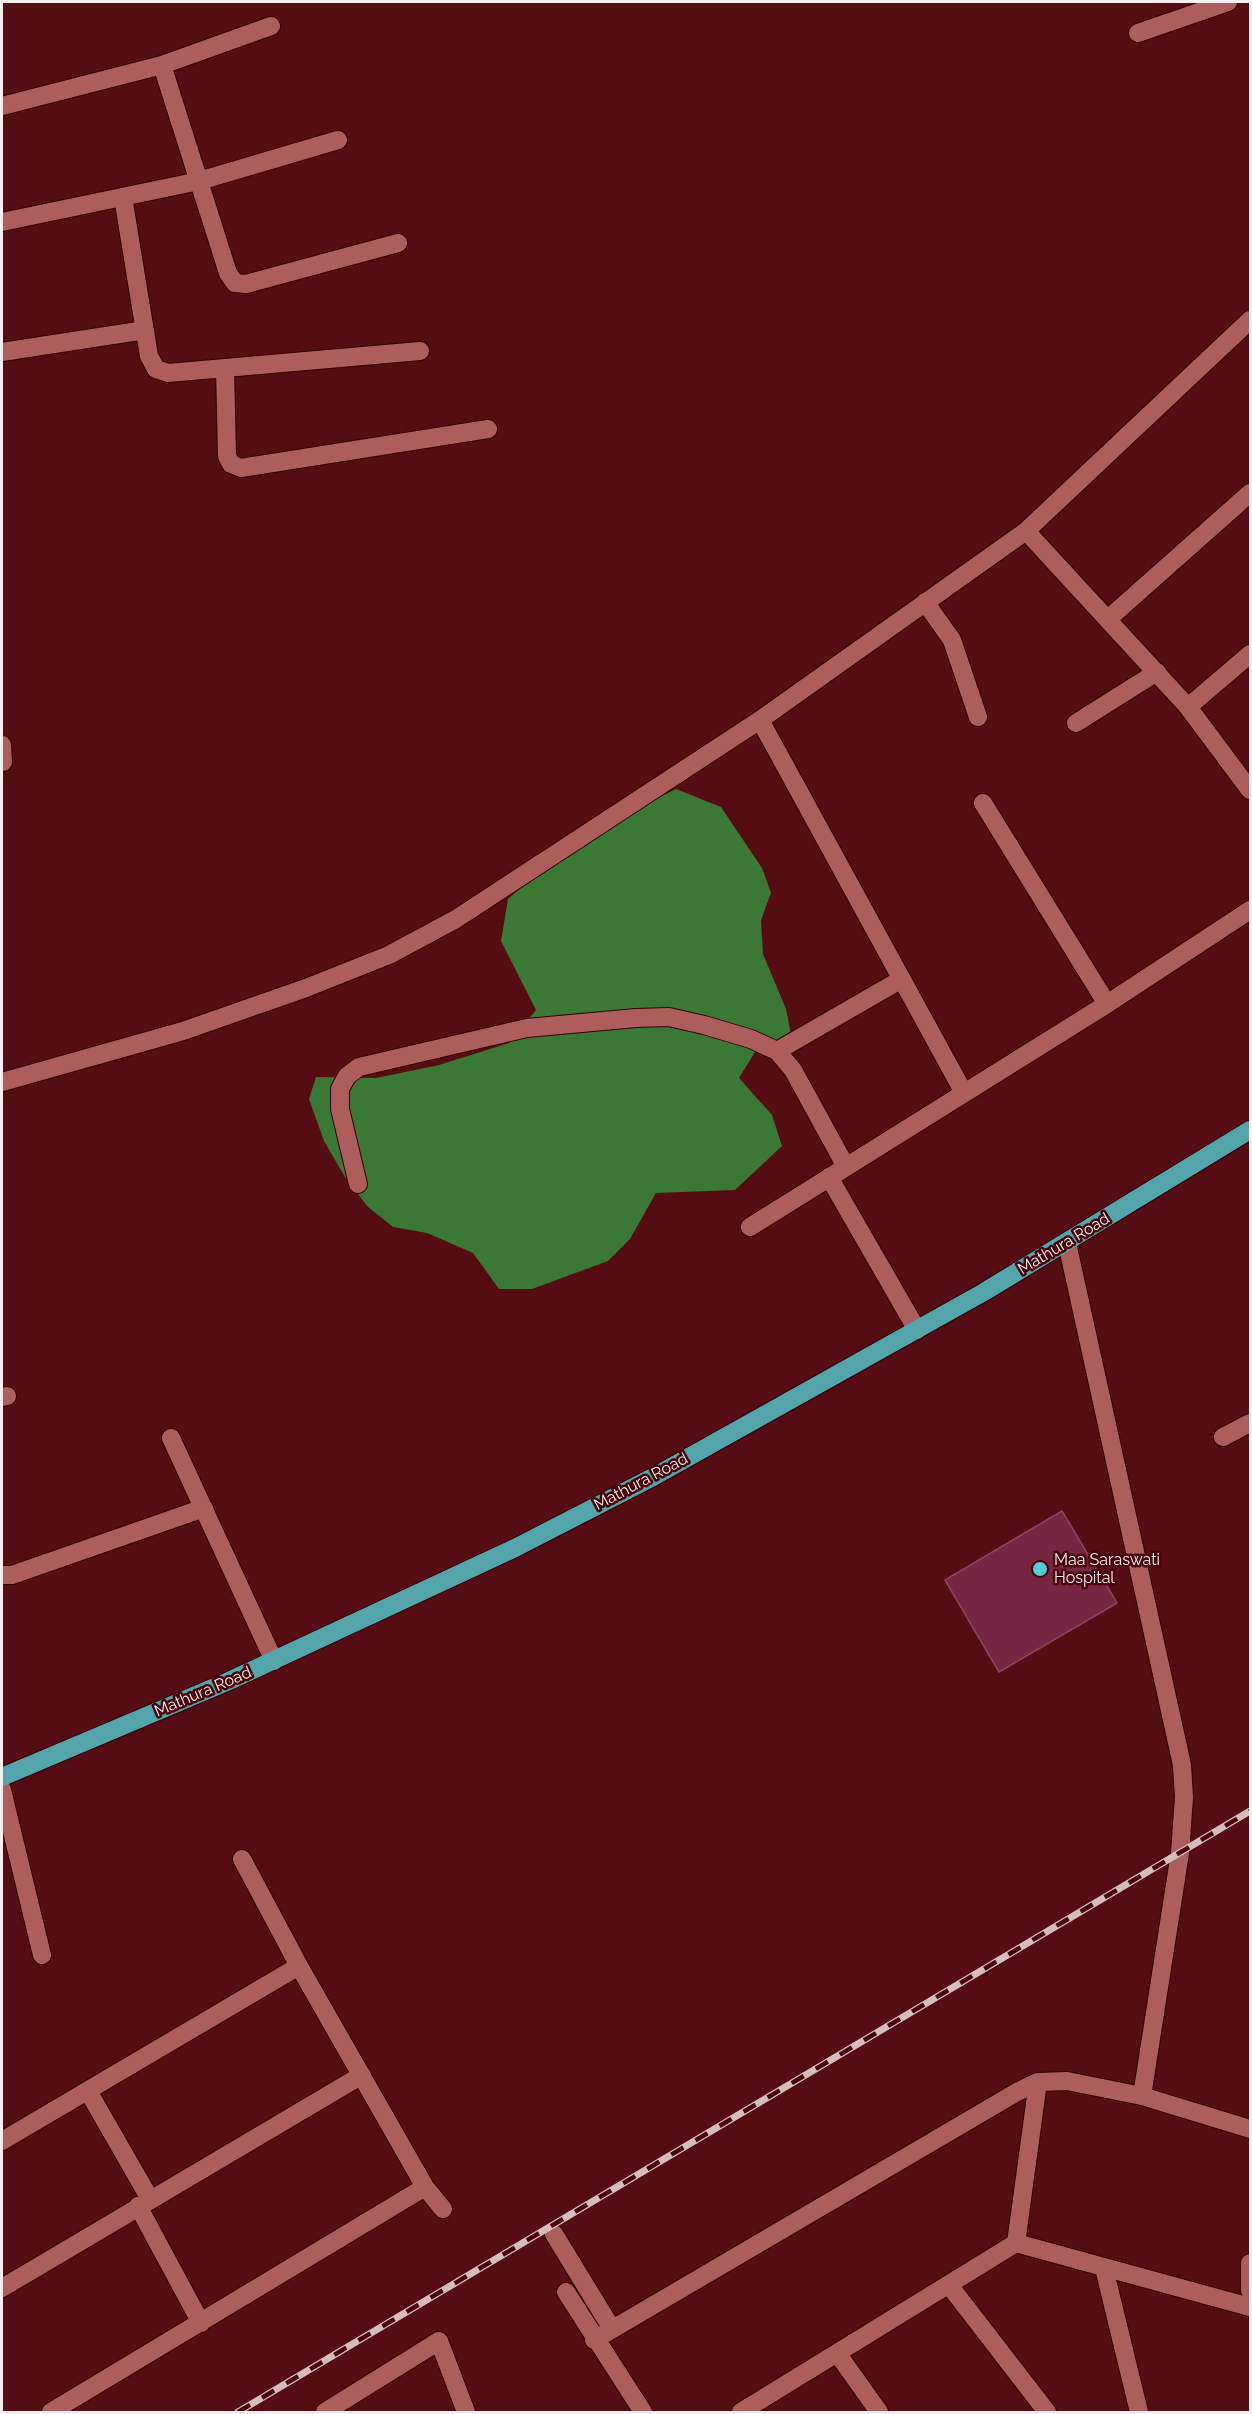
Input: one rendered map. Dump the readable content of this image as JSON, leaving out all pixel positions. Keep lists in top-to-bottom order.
{
  "streets": {
    "main road": ["Mathura Road"]
  },
  "places": ["Maa Saraswati Hospital"]
}
